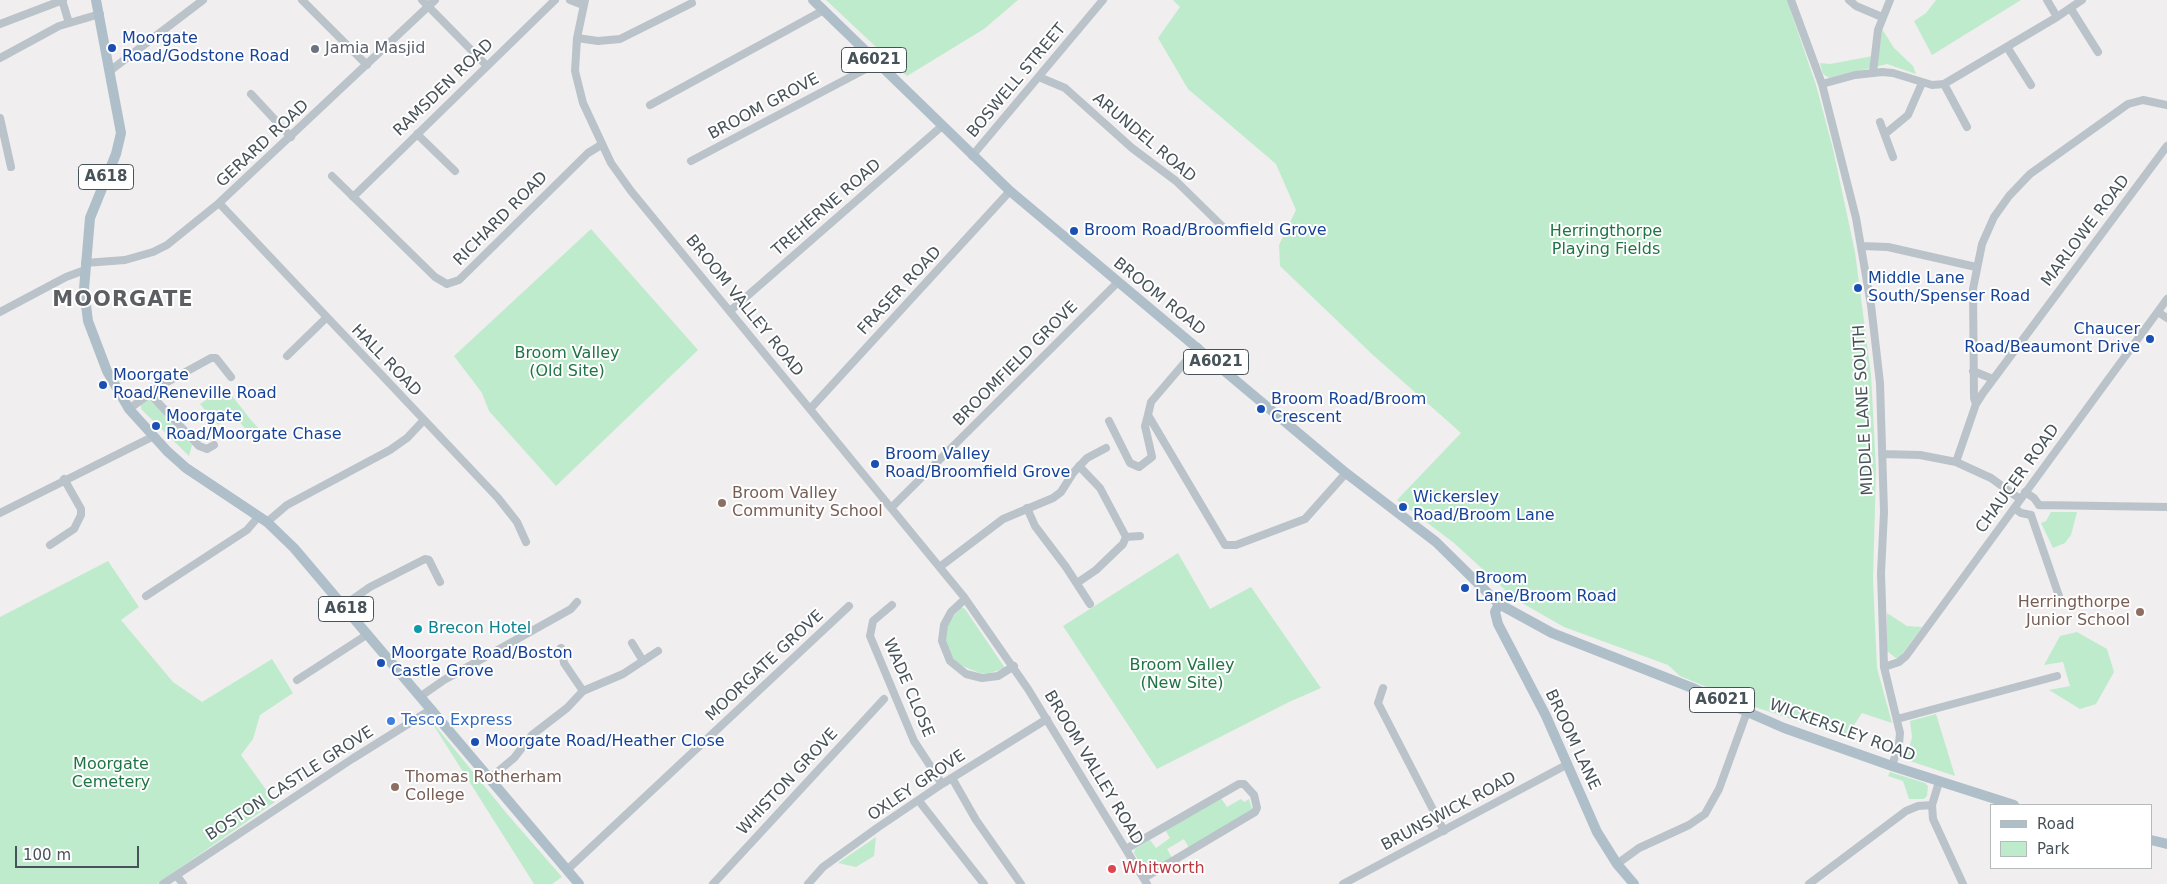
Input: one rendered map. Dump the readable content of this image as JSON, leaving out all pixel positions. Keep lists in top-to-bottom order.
{
  "streets": {
    "main road": [
      "A6021",
      "A618",
      "BROOM ROAD",
      "WICKERSLEY ROAD",
      "BROOM LANE"
    ],
    "street": [
      "BOSWELL STREET",
      "RAMSDEN ROAD",
      "BROOM GROVE",
      "ARUNDEL ROAD",
      "GERARD ROAD",
      "TREHERNE ROAD",
      "RICHARD ROAD",
      "MARLOWE ROAD",
      "FRASER ROAD",
      "BROOM VALLEY ROAD",
      "HALL ROAD",
      "BROOMFIELD GROVE",
      "MIDDLE LANE SOUTH",
      "CHAUCER ROAD",
      "MOORGATE GROVE",
      "WADE CLOSE",
      "WHISTON GROVE",
      "BOSTON CASTLE GROVE",
      "OXLEY GROVE",
      "BRUNSWICK ROAD"
    ]
  },
  "crossings": [
    ["BOSWELL STREET", "ARUNDEL ROAD"],
    ["BOSWELL STREET", "BROOM ROAD"],
    ["RAMSDEN ROAD", "RICHARD ROAD"],
    ["BROOM GROVE", "BROOM ROAD"],
    ["GERARD ROAD", "A618"],
    ["GERARD ROAD", "HALL ROAD"],
    ["A618", "MOORGATE GROVE"],
    ["A618", "BOSTON CASTLE GROVE"],
    ["TREHERNE ROAD", "BROOM ROAD"],
    ["TREHERNE ROAD", "BROOM VALLEY ROAD"],
    ["RICHARD ROAD", "BROOM VALLEY ROAD"],
    ["FRASER ROAD", "BROOM ROAD"],
    ["FRASER ROAD", "BROOM VALLEY ROAD"],
    ["BROOM ROAD", "BROOMFIELD GROVE"],
    ["BROOM ROAD", "WICKERSLEY ROAD"],
    ["BROOM ROAD", "BROOM LANE"],
    ["BROOM VALLEY ROAD", "BROOMFIELD GROVE"],
    ["BROOM VALLEY ROAD", "OXLEY GROVE"],
    ["MIDDLE LANE SOUTH", "CHAUCER ROAD"],
    ["MIDDLE LANE SOUTH", "WICKERSLEY ROAD"],
    ["WADE CLOSE", "OXLEY GROVE"],
    ["WICKERSLEY ROAD", "BROOM LANE"],
    ["BROOM LANE", "BRUNSWICK ROAD"]
  ],
  "districts": ["MOORGATE"],
  "parks": [
    "Herringthorpe Playing Fields",
    "Broom Valley (Old Site)",
    "Broom Valley (New Site)",
    "Moorgate Cemetery"
  ],
  "places": [
    "Moorgate Road/Godstone Road",
    "Jamia Masjid",
    "Broom Road/Broomfield Grove",
    "Middle Lane South/Spenser Road",
    "Chaucer Road/Beaumont Drive",
    "Moorgate Road/Reneville Road",
    "Broom Road/Broom Crescent",
    "Moorgate Road/Moorgate Chase",
    "Broom Valley Road/Broomfield Grove",
    "Broom Valley Community School",
    "Wickersley Road/Broom Lane",
    "Broom Lane/Broom Road",
    "Herringthorpe Junior School",
    "Brecon Hotel",
    "Moorgate Road/Boston Castle Grove",
    "Tesco Express",
    "Moorgate Road/Heather Close",
    "Thomas Rotherham College",
    "Whitworth"
  ],
  "legend": ["Road", "Park"],
  "scale_bar": "100 m"
}
